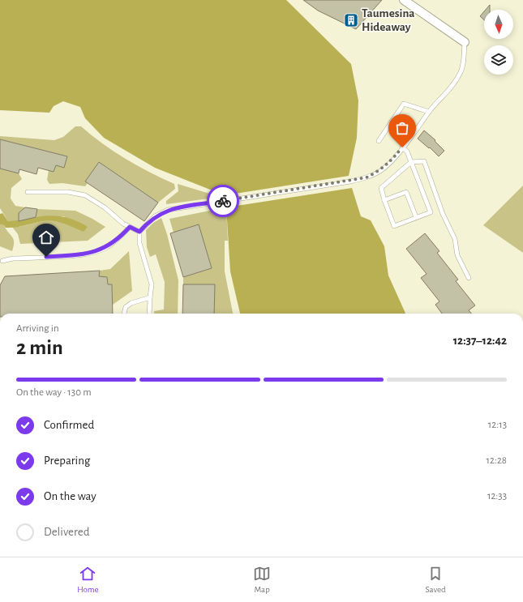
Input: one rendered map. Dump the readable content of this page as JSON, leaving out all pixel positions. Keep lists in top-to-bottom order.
{
  "places": {
    "building": ["Taumesina Hideaway"]
  },
  "north": "bottom",
  "page": {
    "heading": ["2 min", "Arriving in", "12:37–12:42"],
    "bar": "On the way · 130 m",
    "list": [
      ["Confirmed", "12:13"],
      ["Preparing", "12:28"],
      ["On the way", "12:33"],
      "Delivered"
    ],
    "tabs": ["Home", "Map", "Saved"]
  }
}
